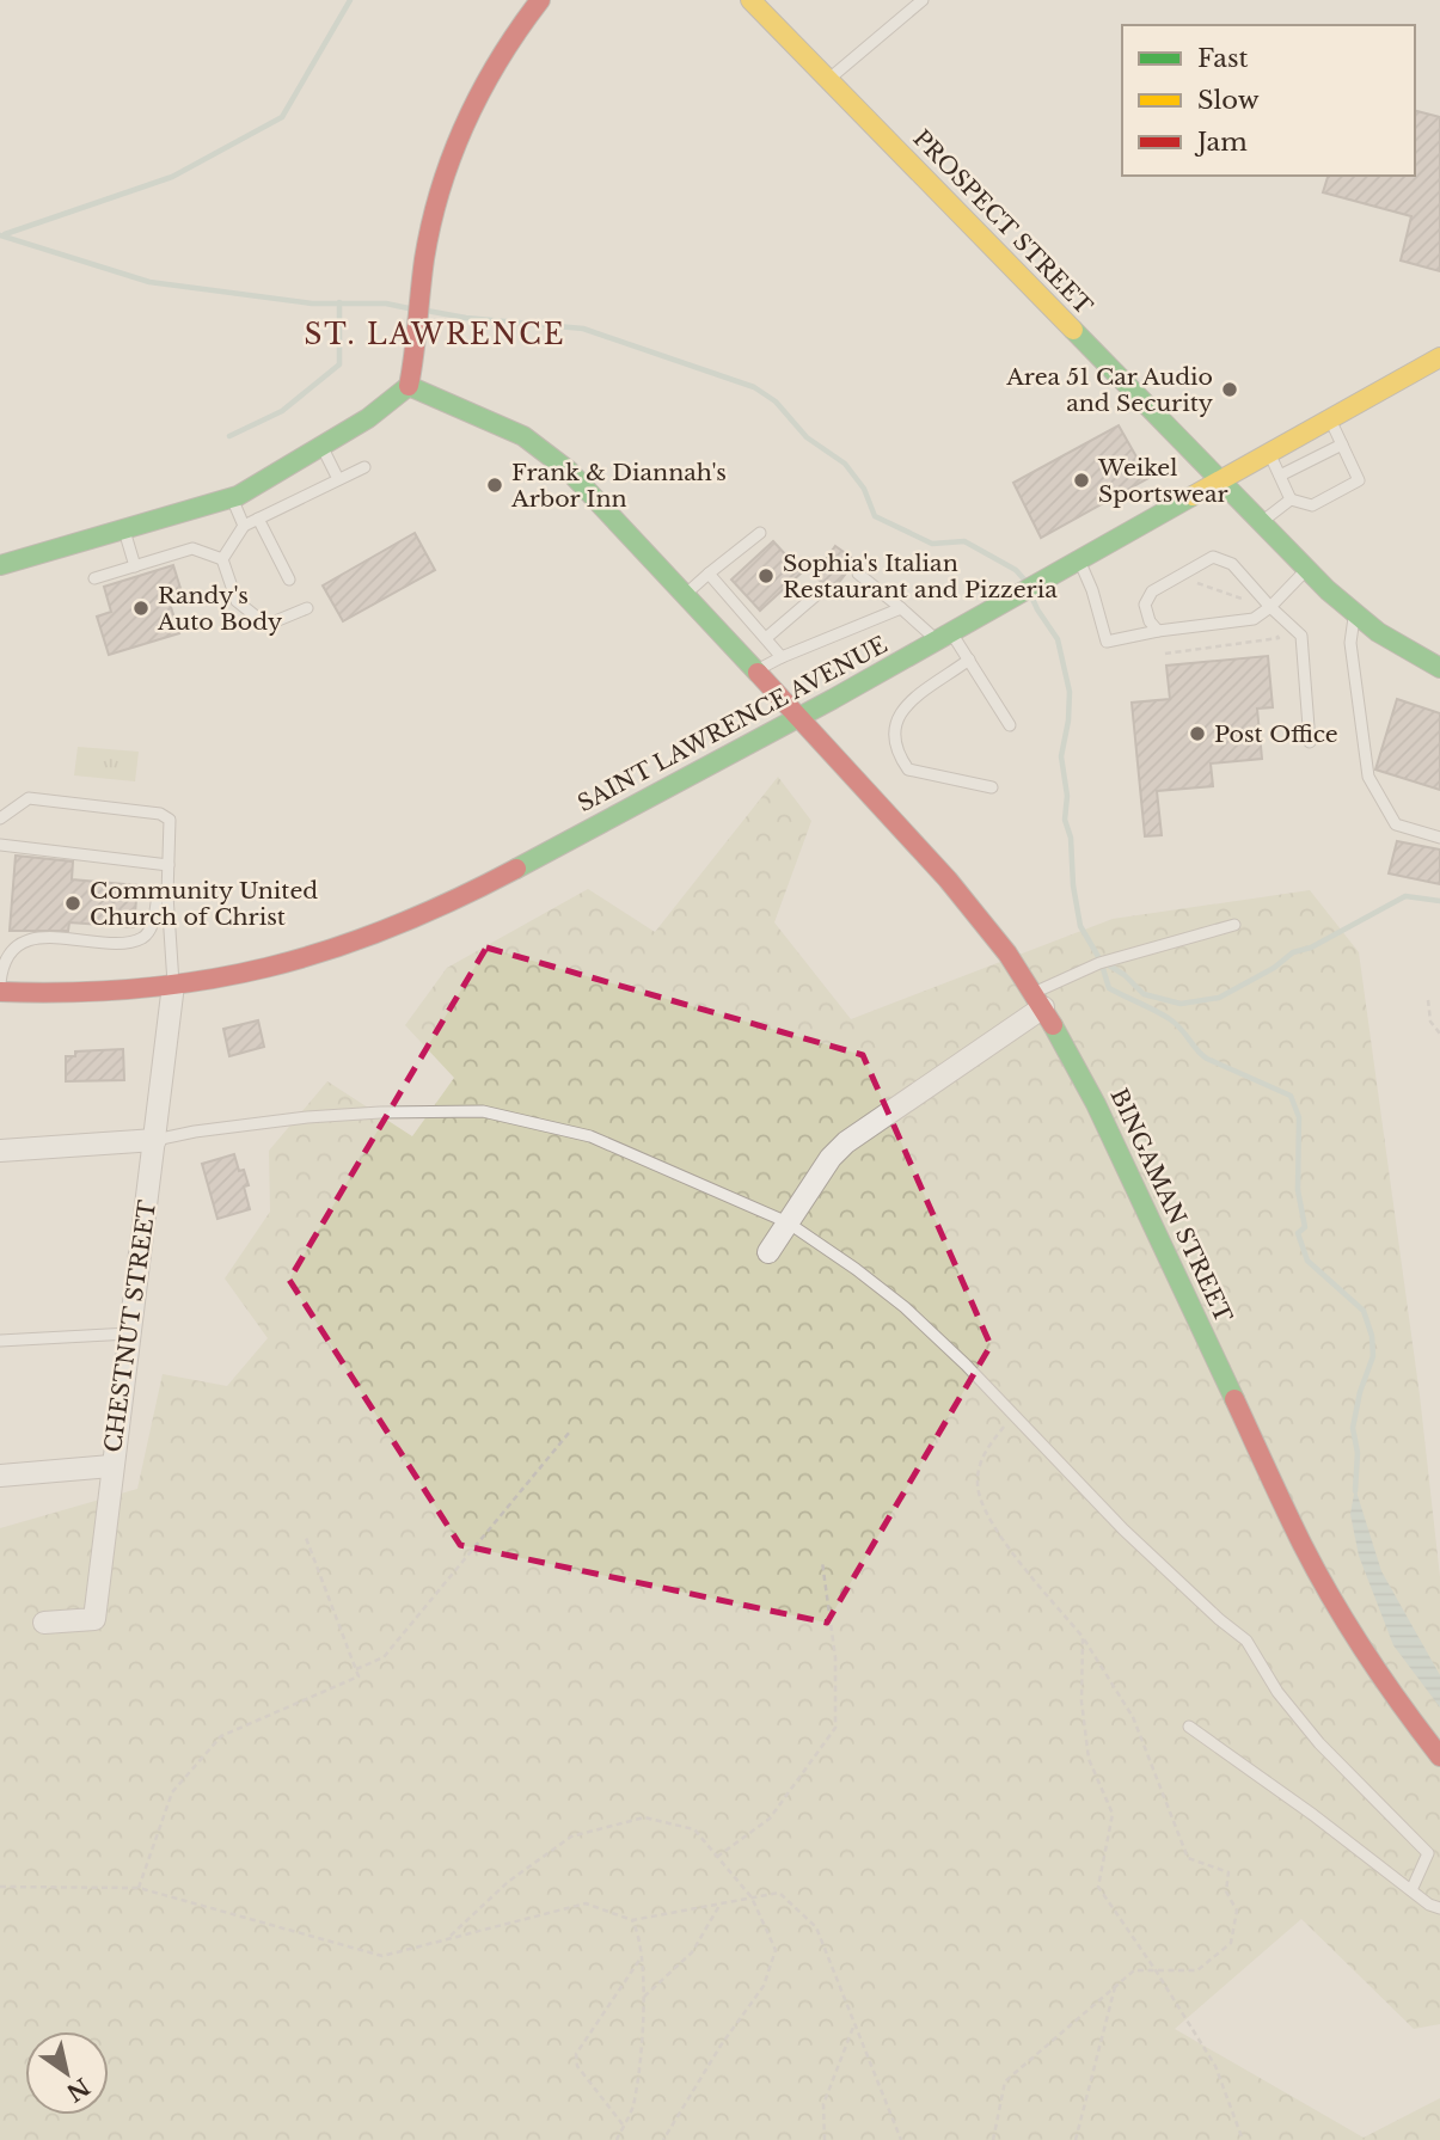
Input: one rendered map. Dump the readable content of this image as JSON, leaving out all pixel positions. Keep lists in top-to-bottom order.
{
  "streets": {
    "street": [
      "PROSPECT STREET",
      "SAINT LAWRENCE AVENUE",
      "BINGAMAN STREET",
      "CHESTNUT STREET"
    ]
  },
  "crossings": [
    ["PROSPECT STREET", "SAINT LAWRENCE AVENUE"],
    ["SAINT LAWRENCE AVENUE", "BINGAMAN STREET"],
    ["SAINT LAWRENCE AVENUE", "CHESTNUT STREET"]
  ],
  "districts": ["ST. LAWRENCE"],
  "places": [
    "Area 51 Car Audio and Security",
    "Weikel Sportswear",
    "Frank & Diannah's Arbor Inn",
    "Sophia's Italian Restaurant and Pizzeria",
    "Randy's Auto Body",
    "Post Office",
    "Community United Church of Christ"
  ],
  "legend": ["Fast", "Slow", "Jam"],
  "north": "bottom right"
}
